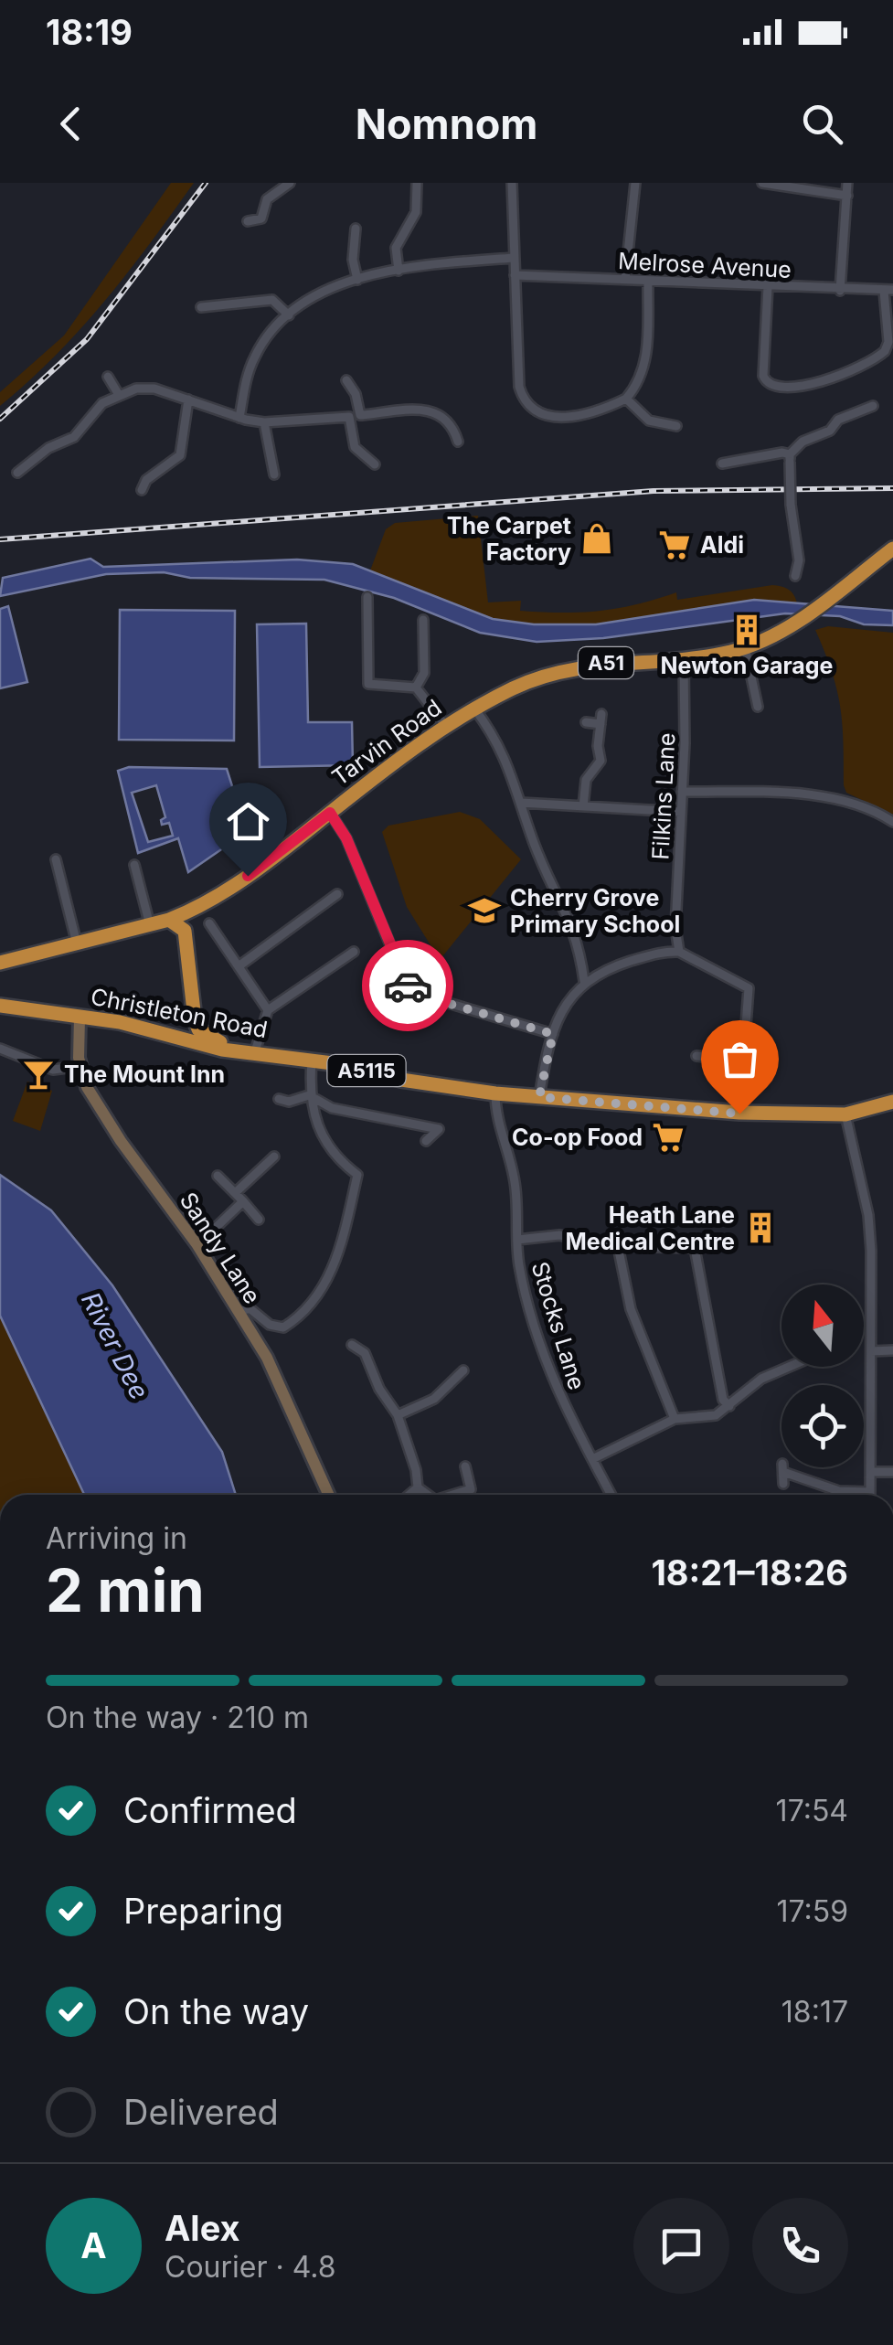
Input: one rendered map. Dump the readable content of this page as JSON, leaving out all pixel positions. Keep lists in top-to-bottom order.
{
  "streets": {
    "highway": [
      "A51",
      "Tarvin Road",
      "Christleton Road",
      "A5115"
    ],
    "main road": ["Sandy Lane"],
    "street": ["Melrose Avenue", "Filkins Lane", "Stocks Lane"]
  },
  "crossings": [
    ["Tarvin Road", "Filkins Lane"],
    ["Christleton Road", "A5115"],
    ["Christleton Road", "Sandy Lane"],
    ["Christleton Road", "Stocks Lane"]
  ],
  "water": ["River Dee"],
  "places": {
    "shop": ["The Carpet Factory"],
    "supermarket": ["Aldi", "Co-op Food"],
    "building": ["Newton Garage", "Heath Lane Medical Centre"],
    "school or university": ["Cherry Grove Primary School"],
    "bar": ["The Mount Inn"]
  },
  "north": "top",
  "page": {
    "status": "18:19",
    "header": "Nomnom",
    "heading": ["2 min", "Arriving in", "18:21–18:26"],
    "panel": ["Alex", "Courier · 4.8"],
    "bar": "On the way · 210 m",
    "list": [
      ["Confirmed", "17:54"],
      ["Preparing", "17:59"],
      ["On the way", "18:17"],
      "Delivered"
    ],
    "round": "A"
  }
}
